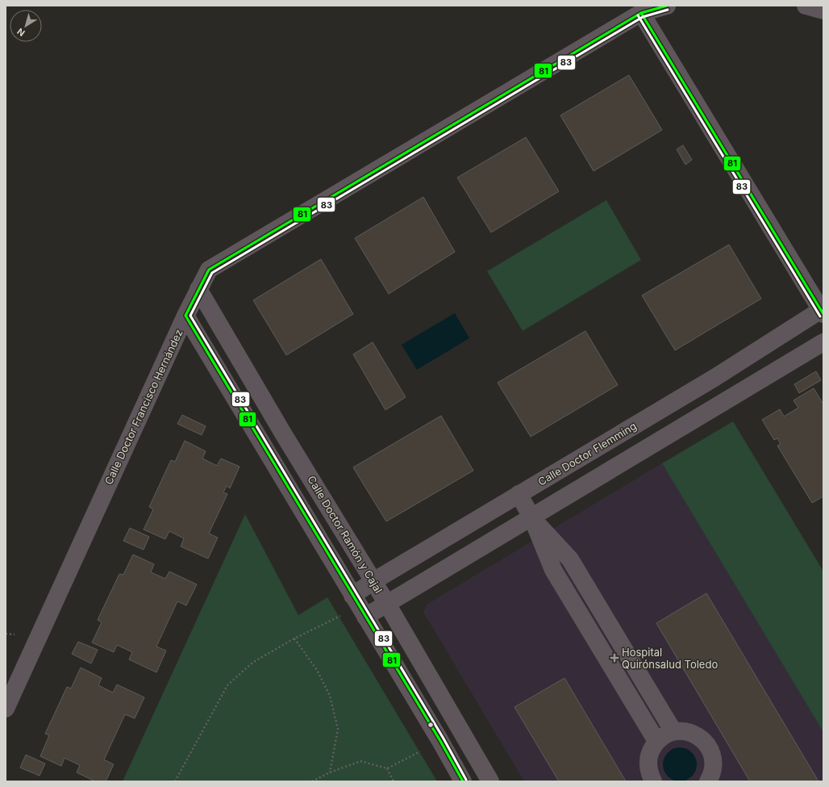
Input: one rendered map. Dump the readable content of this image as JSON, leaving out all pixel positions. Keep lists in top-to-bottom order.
{
  "streets": {
    "street": ["Calle Doctor Francisco Hernández", "Calle Doctor Flemming", "Calle Doctor Ramón y Cajal"]
  },
  "crossings": [
    ["Calle Doctor Francisco Hernández", "Calle Doctor Ramón y Cajal"],
    ["Calle Doctor Flemming", "Calle Doctor Ramón y Cajal"]
  ],
  "places": {
    "health": ["Hospital Quirónsalud Toledo"]
  },
  "lines": ["transit line 81", "transit line 83"],
  "north": "bottom left"
}
